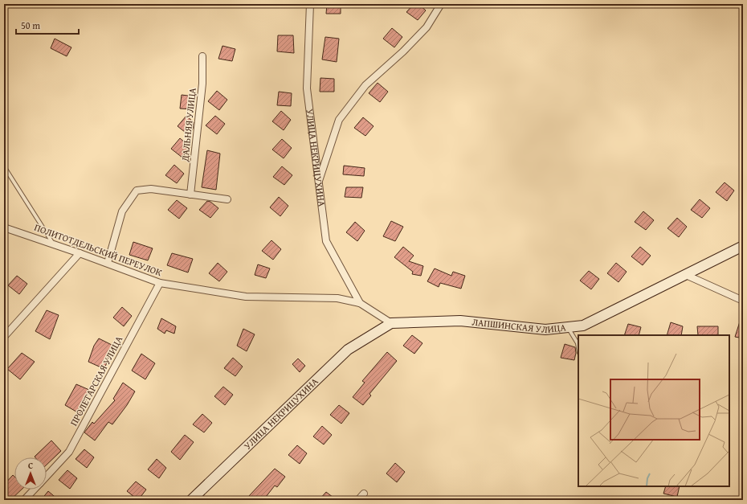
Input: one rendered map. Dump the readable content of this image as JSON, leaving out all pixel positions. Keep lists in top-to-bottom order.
{
  "streets": {
    "street": [
      "ДАЛЬНЯЯ УЛИЦА",
      "УЛИЦА НЕКРИЦУХИНА",
      "ПОЛИТОТДЕЛЬСКИЙ ПЕРЕУЛОК",
      "ЛАПШИНСКАЯ УЛИЦА",
      "ПРОЛЕТАРСКАЯ УЛИЦА"
    ]
  },
  "crossings": [
    ["УЛИЦА НЕКРИЦУХИНА", "ПОЛИТОТДЕЛЬСКИЙ ПЕРЕУЛОК"],
    ["УЛИЦА НЕКРИЦУХИНА", "ЛАПШИНСКАЯ УЛИЦА"],
    ["ПОЛИТОТДЕЛЬСКИЙ ПЕРЕУЛОК", "ЛАПШИНСКАЯ УЛИЦА"],
    ["ПОЛИТОТДЕЛЬСКИЙ ПЕРЕУЛОК", "ПРОЛЕТАРСКАЯ УЛИЦА"]
  ],
  "scale_bar": "50 m",
  "north": "top"
}
